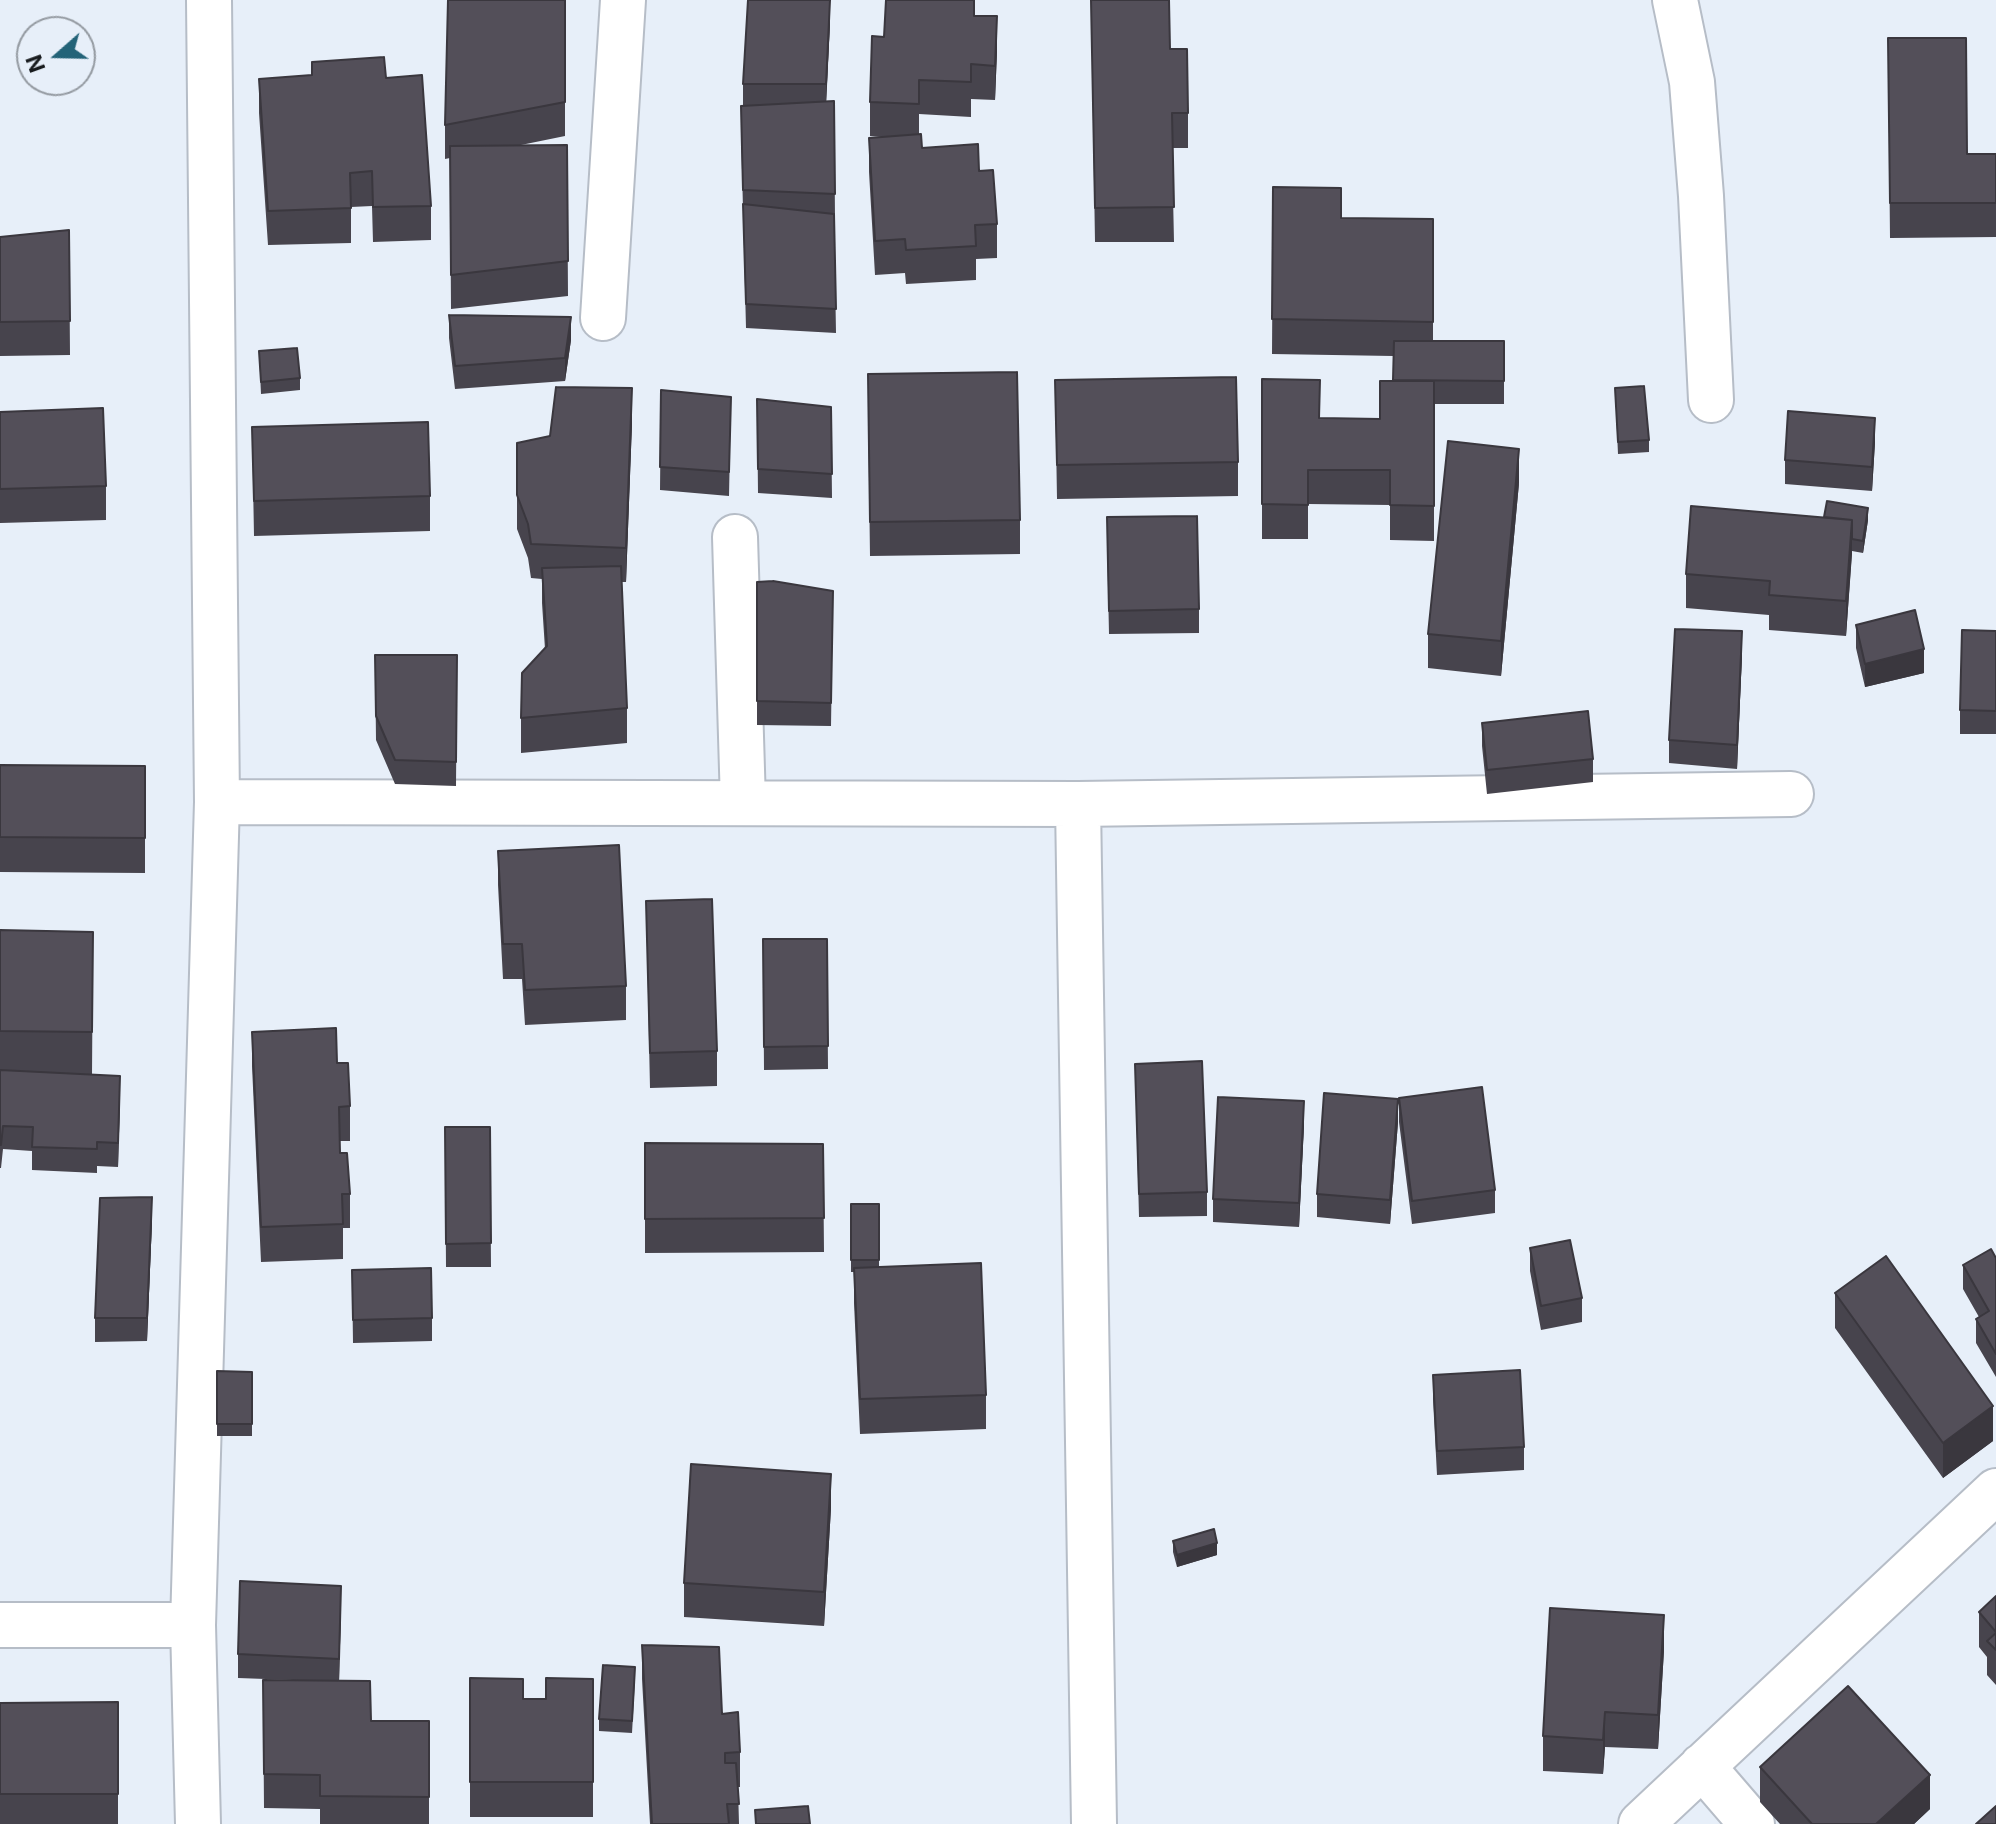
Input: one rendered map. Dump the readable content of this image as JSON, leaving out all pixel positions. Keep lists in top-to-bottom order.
{
  "north": "left"
}
